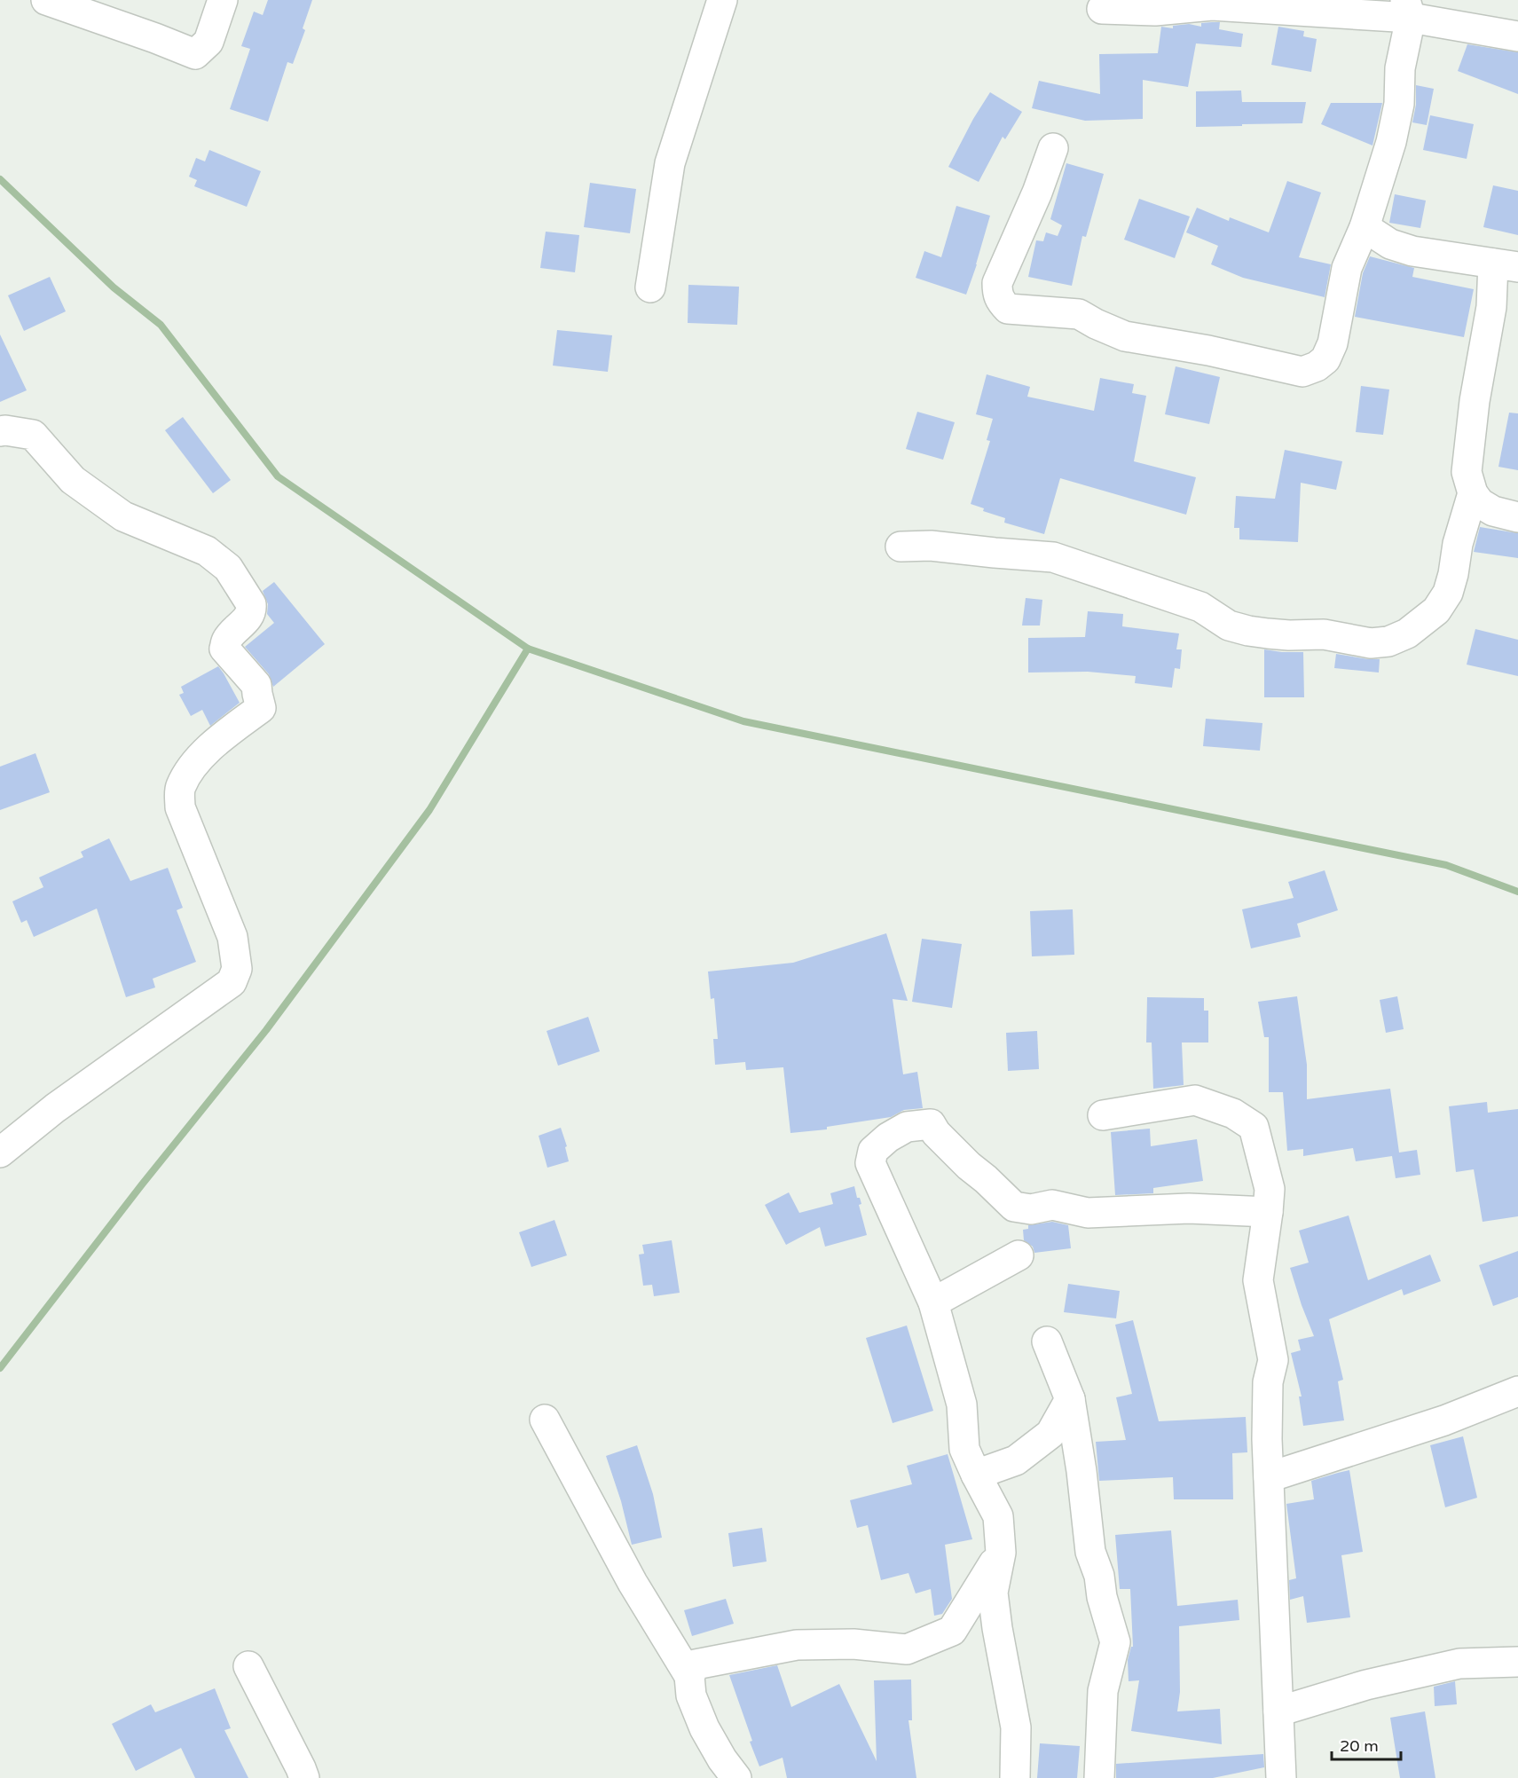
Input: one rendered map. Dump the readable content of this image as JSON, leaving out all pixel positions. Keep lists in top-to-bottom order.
{
  "scale_bar": "20 m"
}
